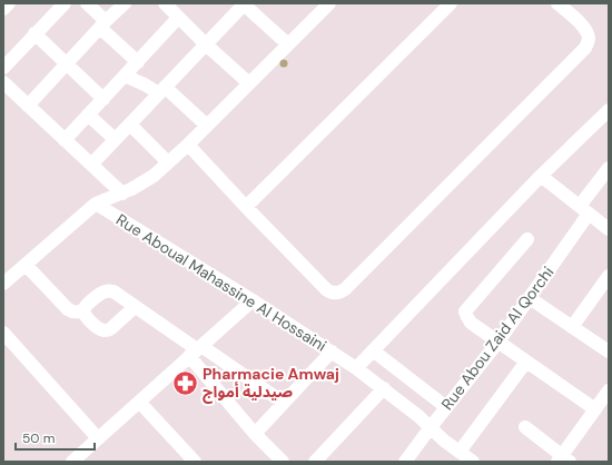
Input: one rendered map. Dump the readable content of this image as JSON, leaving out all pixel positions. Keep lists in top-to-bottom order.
{
  "streets": {
    "street": ["Rue Aboual Mahassine Al Hossaini", "Rue Abou Zaid Al Qorchi"]
  },
  "crossings": [
    ["Rue Aboual Mahassine Al Hossaini", "Rue Abou Zaid Al Qorchi"]
  ],
  "places": {
    "pharmacy": ["Pharmacie Amwaj صيدلية أمواج"]
  },
  "scale_bar": "50 m"
}
